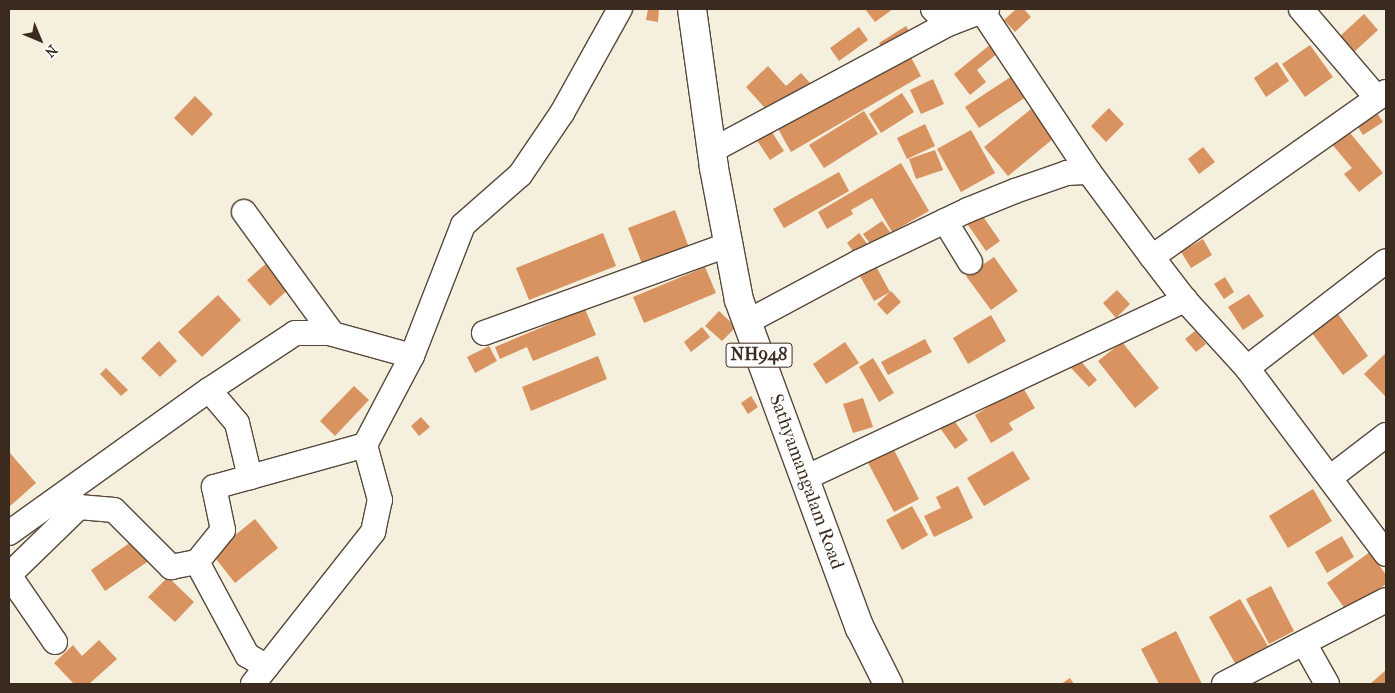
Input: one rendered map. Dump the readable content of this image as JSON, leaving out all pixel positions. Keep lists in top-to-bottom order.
{
  "streets": {
    "highway": ["NH948", "Sathyamangalam Road"]
  },
  "north": "bottom right"
}
